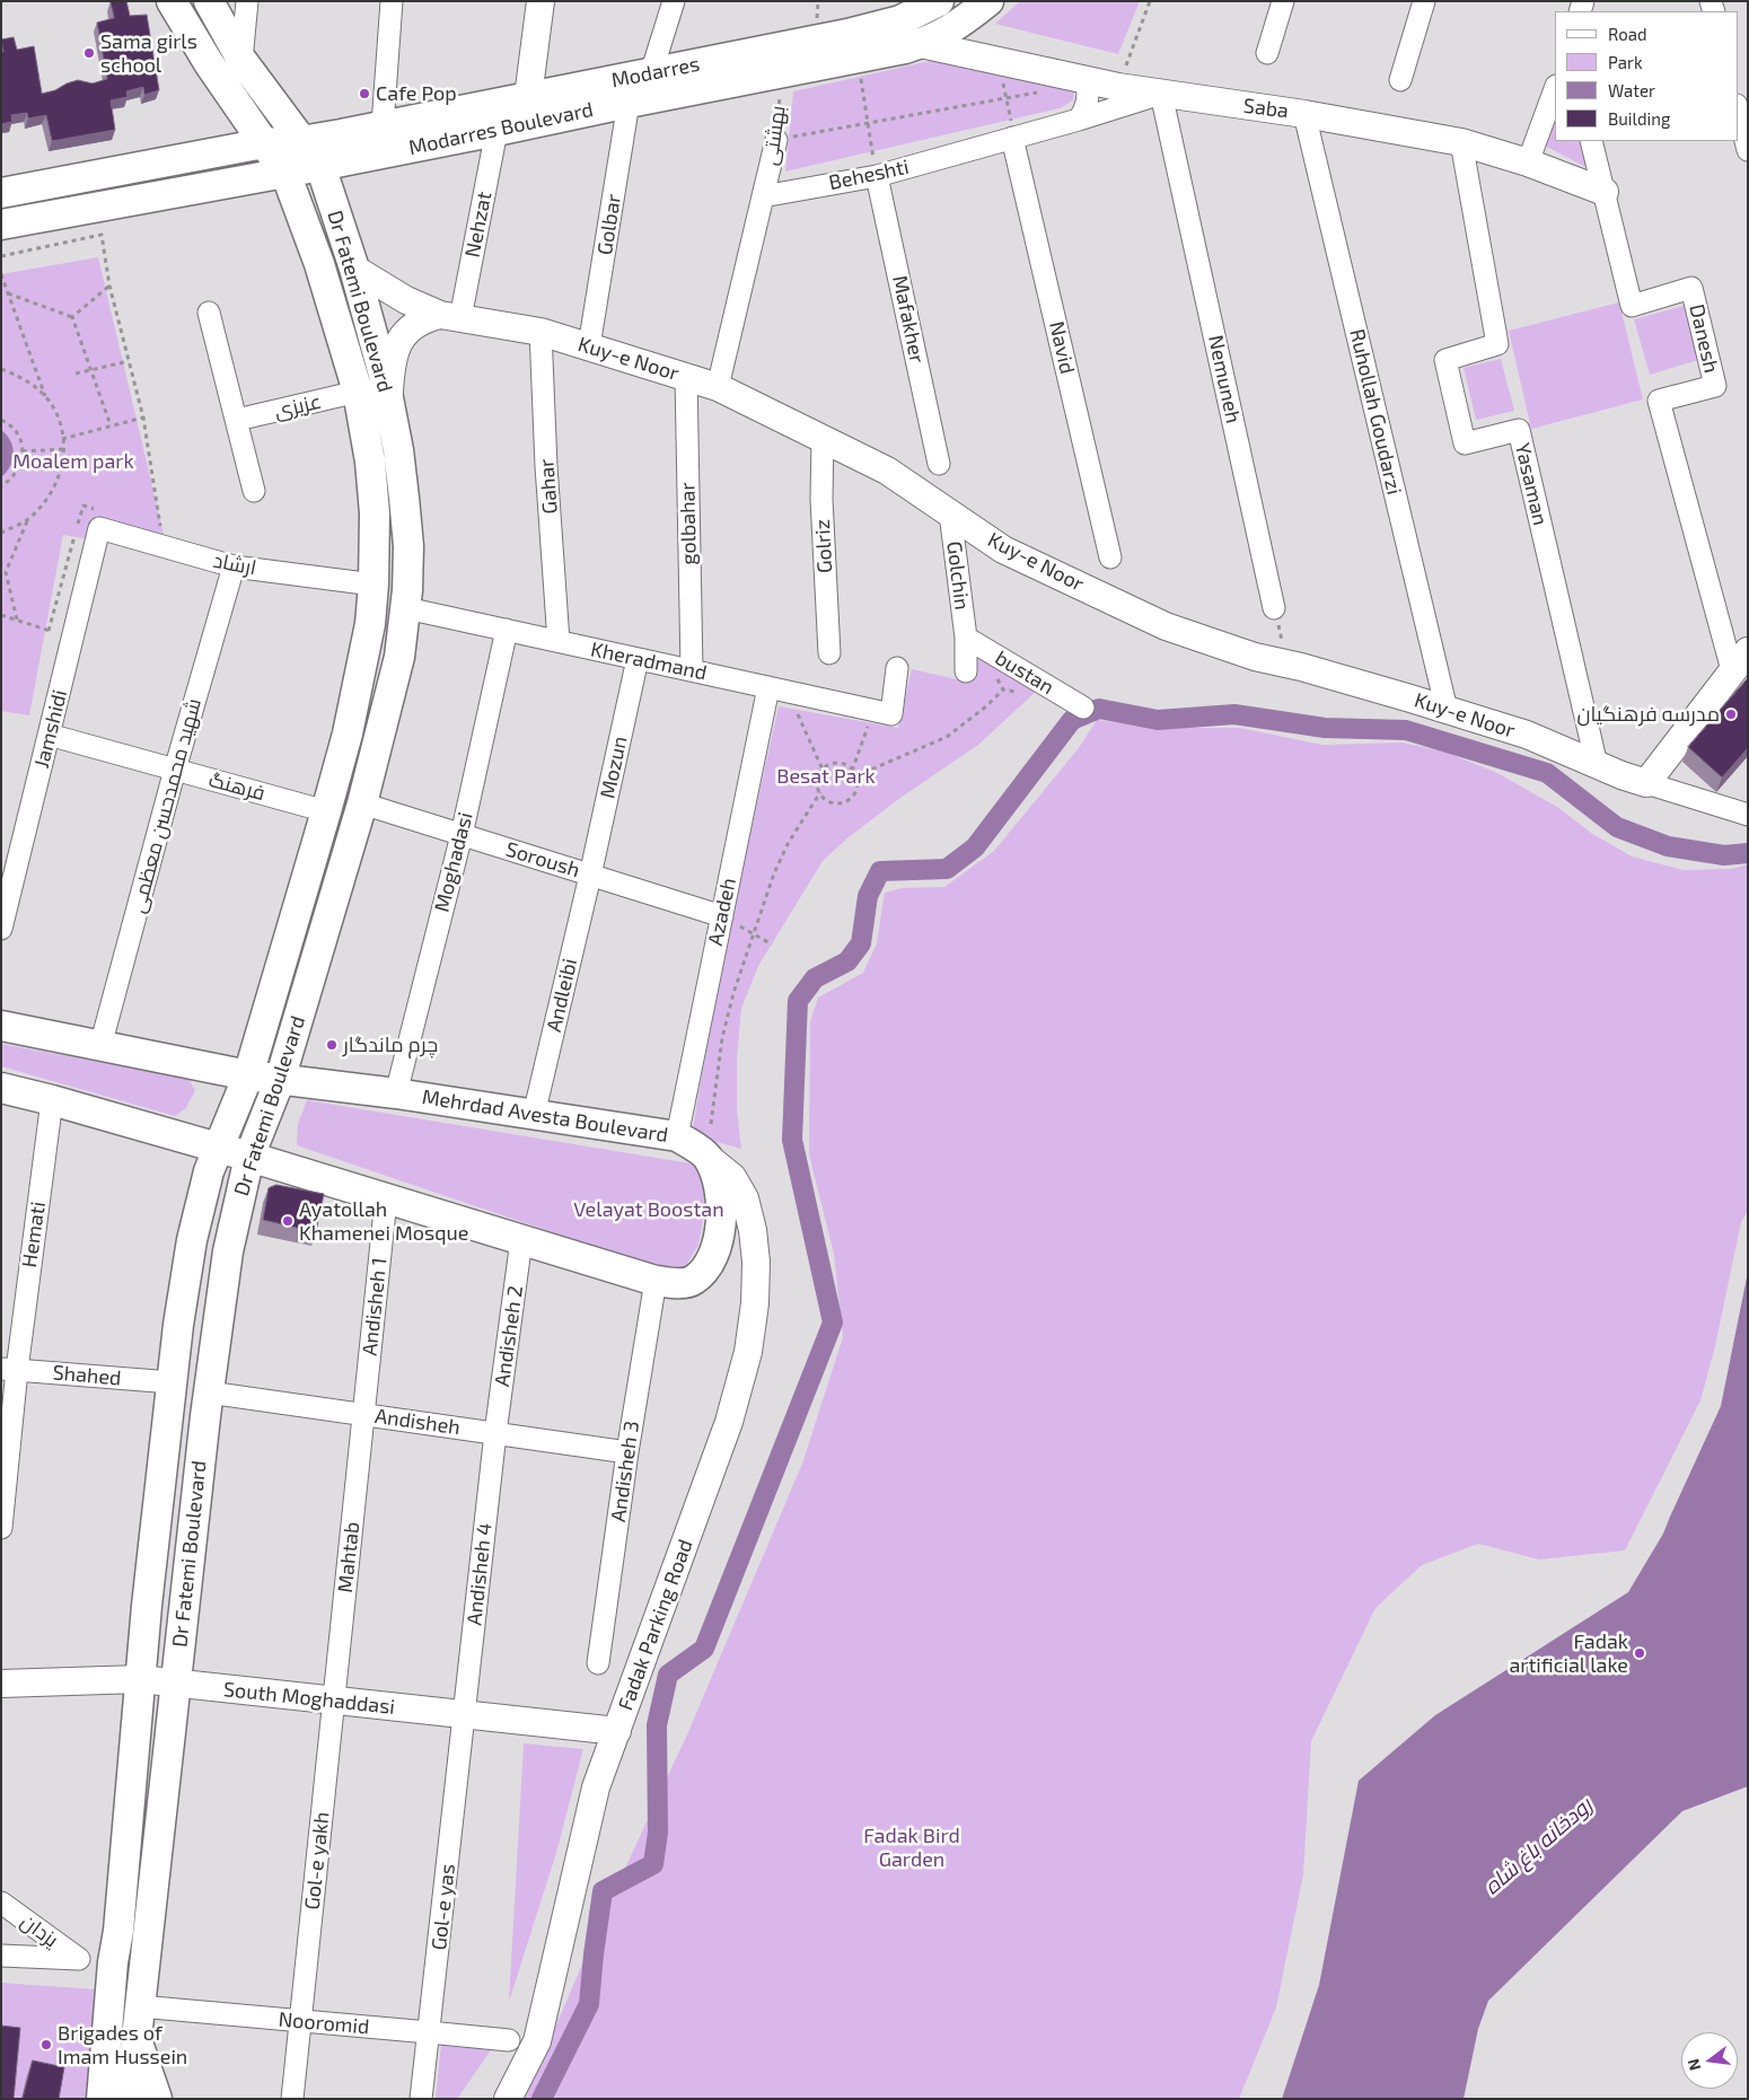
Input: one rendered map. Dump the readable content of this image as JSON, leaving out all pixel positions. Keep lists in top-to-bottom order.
{
  "streets": {
    "main road": [
      "Modarres",
      "Modarres Boulevard",
      "Dr Fatemi Boulevard",
      "Mehrdad Avesta Boulevard"
    ],
    "street": [
      "Saba",
      "بهشتی",
      "Beheshti",
      "Nehzat",
      "Golbar",
      "Mafakher",
      "Danesh",
      "Navid",
      "Kuy-e Noor",
      "Nemuneh",
      "عزیزی",
      "Ruhollah Goudarzi",
      "Yasaman",
      "Gahar",
      "golbahar",
      "Golriz",
      "ارشاد",
      "Golchin",
      "Kheradmand",
      "bustan",
      "Jamshidi",
      "Mozun",
      "فرهنگ",
      "شهید محمدحسن معظمی",
      "Soroush",
      "Moghadasi",
      "Azadeh",
      "Andleibi",
      "Hemati",
      "Andisheh 1",
      "Andisheh 2",
      "Shahed",
      "Andisheh",
      "Andisheh 3",
      "Mahtab",
      "Andisheh 4",
      "Fadak Parking Road",
      "South Moghaddasi",
      "Gol-e yakh",
      "Gol-e yas",
      "یزدان",
      "Nooromid"
    ]
  },
  "crossings": [
    ["Modarres", "Modarres Boulevard"],
    ["Modarres", "بهشتی"],
    ["Saba", "Modarres Boulevard"],
    ["Saba", "Beheshti"],
    ["Saba", "Danesh"],
    ["Saba", "Nemuneh"],
    ["Saba", "Ruhollah Goudarzi"],
    ["Saba", "Yasaman"],
    ["Modarres Boulevard", "بهشتی"],
    ["Modarres Boulevard", "Nehzat"],
    ["Modarres Boulevard", "Golbar"],
    ["Modarres Boulevard", "Dr Fatemi Boulevard"],
    ["بهشتی", "Beheshti"],
    ["Beheshti", "Mafakher"],
    ["Beheshti", "Navid"],
    ["Beheshti", "Nemuneh"],
    ["Nehzat", "Kuy-e Noor"],
    ["Golbar", "Kuy-e Noor"],
    ["Dr Fatemi Boulevard", "Kuy-e Noor"],
    ["Dr Fatemi Boulevard", "عزیزی"],
    ["Dr Fatemi Boulevard", "ارشاد"],
    ["Dr Fatemi Boulevard", "Kheradmand"],
    ["Dr Fatemi Boulevard", "فرهنگ"],
    ["Dr Fatemi Boulevard", "Soroush"],
    ["Dr Fatemi Boulevard", "Mehrdad Avesta Boulevard"],
    ["Dr Fatemi Boulevard", "Shahed"],
    ["Dr Fatemi Boulevard", "Andisheh"],
    ["Dr Fatemi Boulevard", "South Moghaddasi"],
    ["Dr Fatemi Boulevard", "Nooromid"],
    ["Kuy-e Noor", "Ruhollah Goudarzi"],
    ["Kuy-e Noor", "Yasaman"],
    ["Kuy-e Noor", "Gahar"],
    ["Kuy-e Noor", "golbahar"],
    ["Kuy-e Noor", "Golriz"],
    ["Kuy-e Noor", "Golchin"],
    ["Gahar", "Kheradmand"],
    ["golbahar", "Kheradmand"],
    ["ارشاد", "Jamshidi"],
    ["ارشاد", "شهید محمدحسن معظمی"],
    ["Golchin", "bustan"],
    ["Kheradmand", "Mozun"],
    ["Kheradmand", "Moghadasi"],
    ["Kheradmand", "Azadeh"],
    ["Jamshidi", "فرهنگ"],
    ["Mozun", "Soroush"],
    ["Mozun", "Andleibi"],
    ["فرهنگ", "شهید محمدحسن معظمی"],
    ["شهید محمدحسن معظمی", "Mehrdad Avesta Boulevard"],
    ["Soroush", "Moghadasi"],
    ["Soroush", "Azadeh"],
    ["Soroush", "Andleibi"],
    ["Moghadasi", "Mehrdad Avesta Boulevard"],
    ["Azadeh", "Mehrdad Avesta Boulevard"],
    ["Andleibi", "Mehrdad Avesta Boulevard"],
    ["Mehrdad Avesta Boulevard", "Fadak Parking Road"],
    ["Hemati", "Shahed"],
    ["Andisheh 1", "Andisheh"],
    ["Andisheh 1", "Mahtab"],
    ["Andisheh 2", "Andisheh"],
    ["Andisheh 2", "Andisheh 4"],
    ["Andisheh", "Andisheh 3"],
    ["Andisheh", "Mahtab"],
    ["Andisheh", "Andisheh 4"],
    ["Mahtab", "South Moghaddasi"],
    ["Mahtab", "Gol-e yakh"],
    ["Andisheh 4", "South Moghaddasi"],
    ["Andisheh 4", "Gol-e yas"],
    ["Fadak Parking Road", "South Moghaddasi"],
    ["South Moghaddasi", "Gol-e yakh"],
    ["South Moghaddasi", "Gol-e yas"],
    ["Gol-e yakh", "Nooromid"],
    ["Gol-e yas", "Nooromid"]
  ],
  "water": ["رودخانه باغ شاه"],
  "parks": [
    "Moalem park",
    "Besat Park",
    "Velayat Boostan",
    "Fadak Bird Garden"
  ],
  "places": [
    "Sama girls school",
    "Cafe Pop",
    "مدرسه فرهنگیان",
    "چرم ماندگار",
    "Ayatollah Khamenei Mosque",
    "Fadak artificial lake",
    "Brigades of Imam Hussein"
  ],
  "legend": [
    "Road",
    "Park",
    "Water",
    "Building"
  ],
  "north": "left"
}
